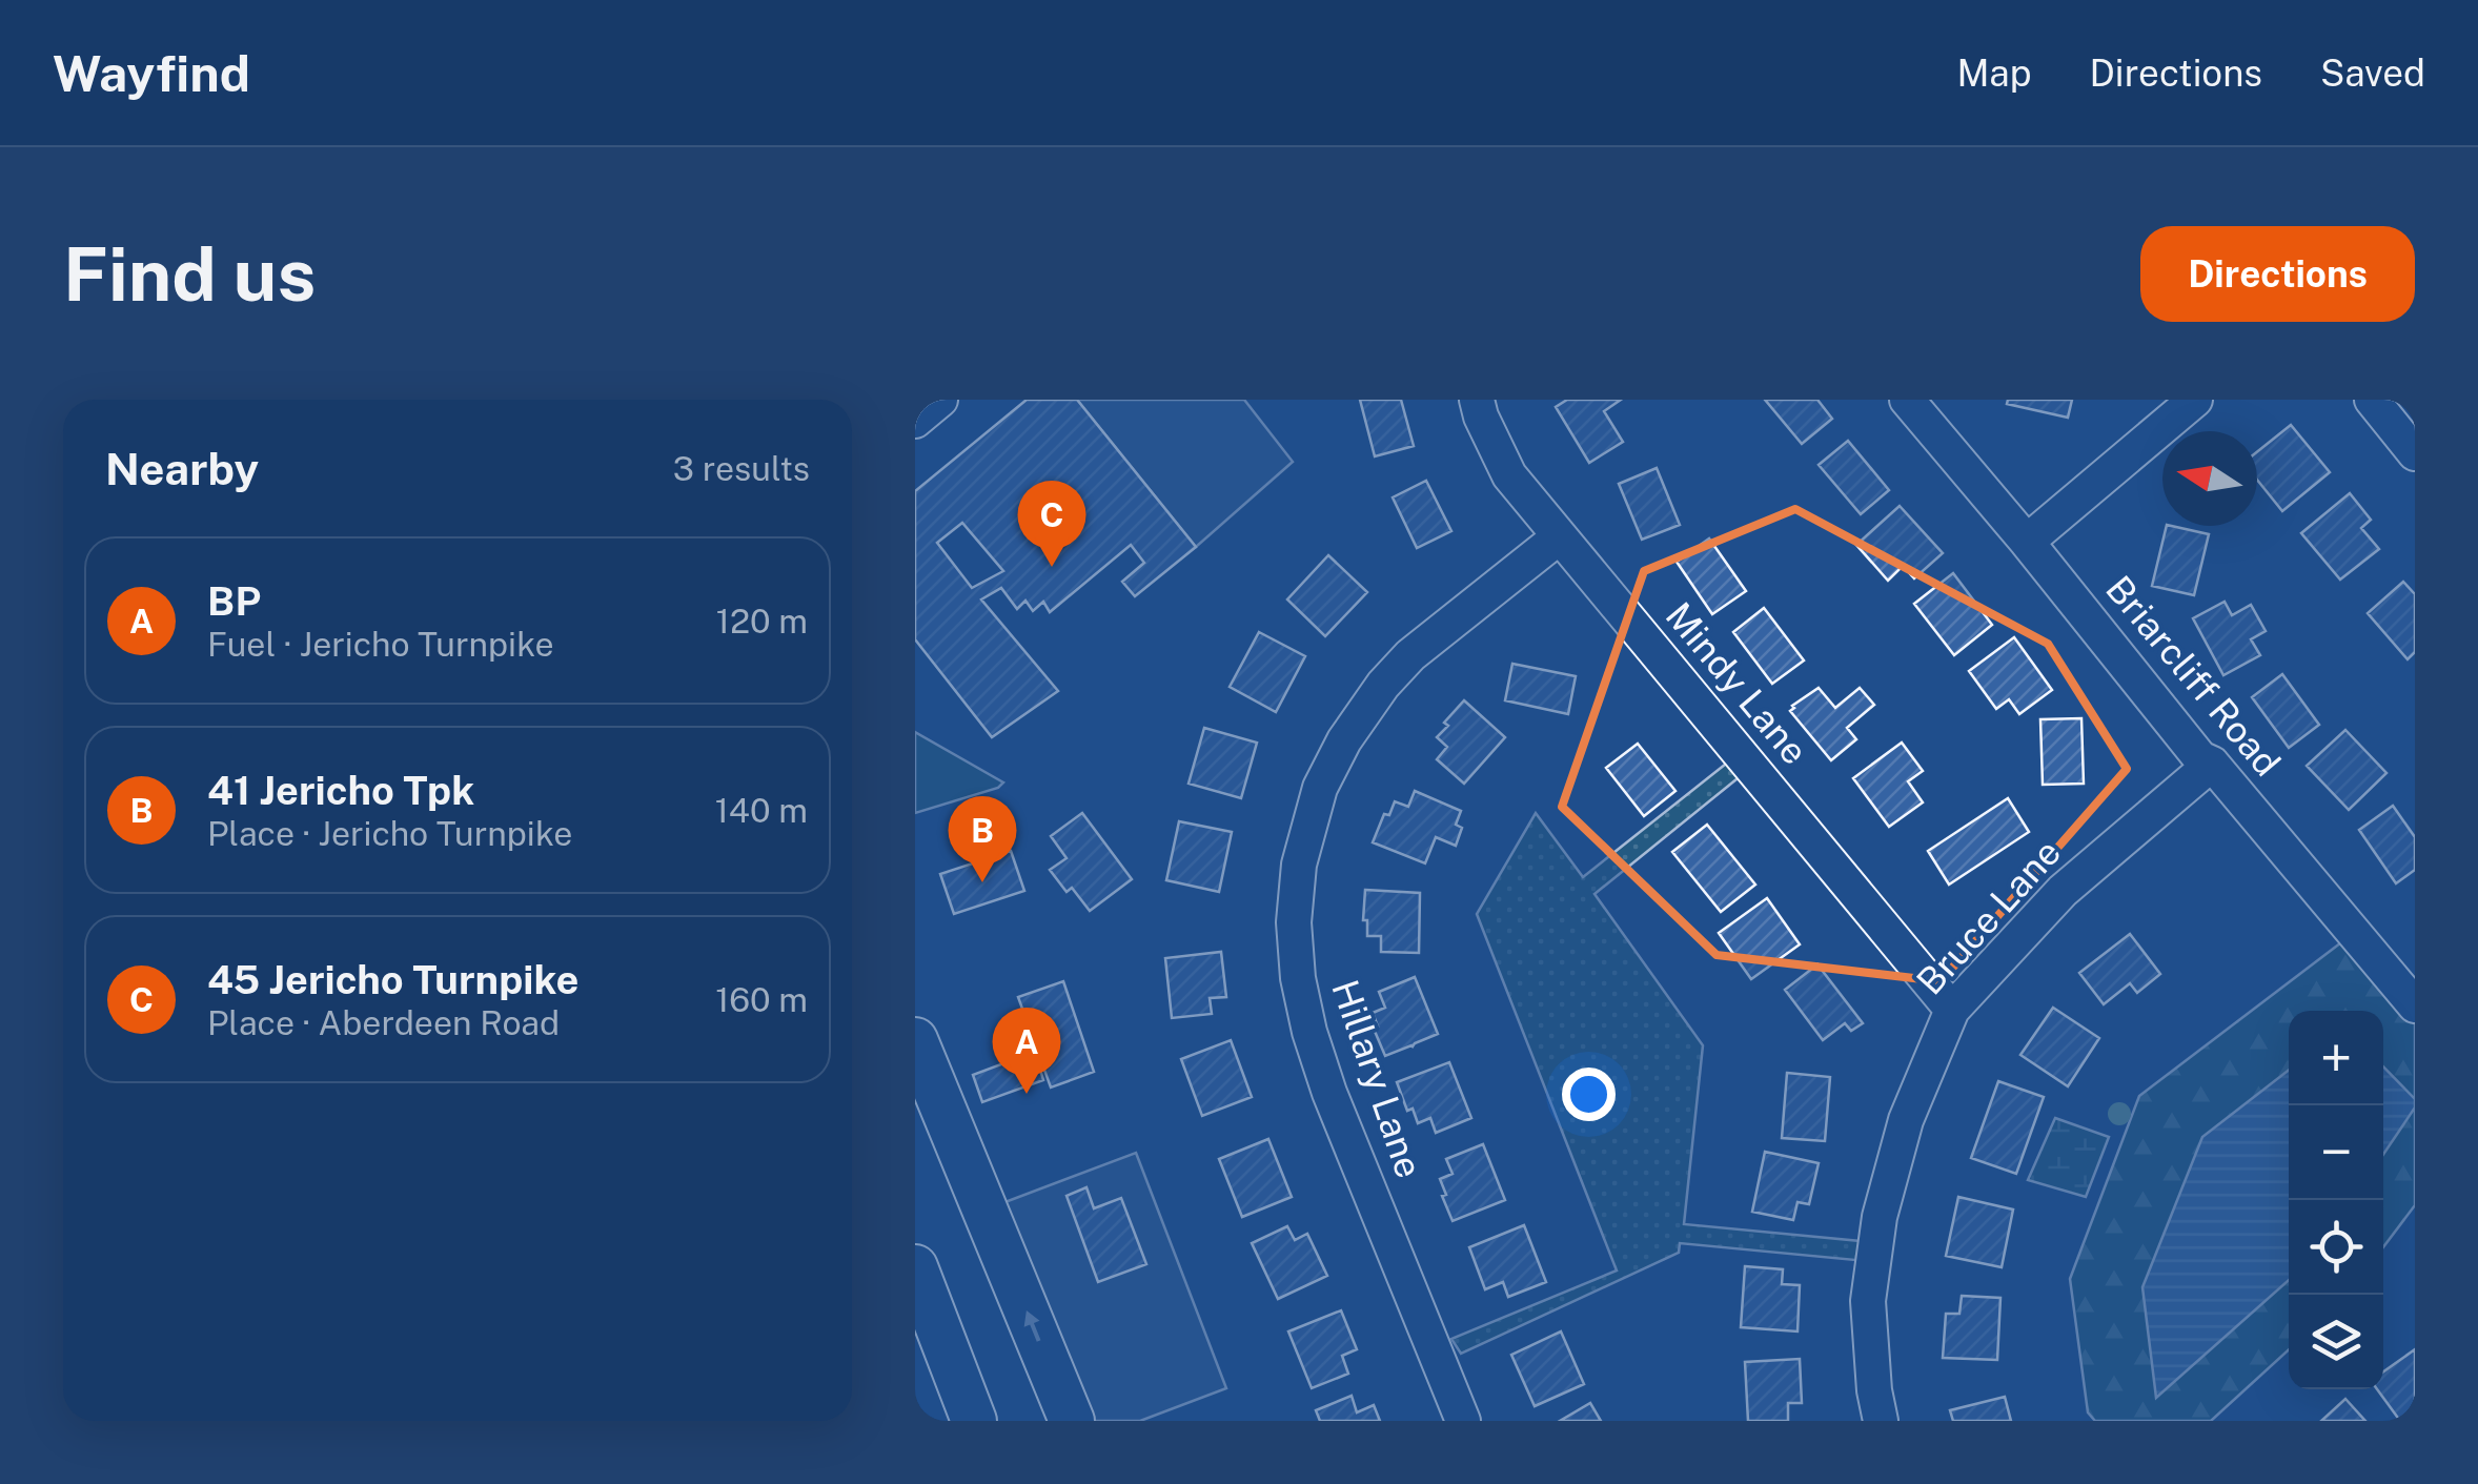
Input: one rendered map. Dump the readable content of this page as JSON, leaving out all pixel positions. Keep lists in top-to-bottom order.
{
  "streets": {
    "street": [
      "Briarcliff Road",
      "Mindy Lane",
      "Bruce Lane",
      "Hillary Lane"
    ]
  },
  "crossings": [
    ["Briarcliff Road", "Bruce Lane"],
    ["Mindy Lane", "Bruce Lane"],
    ["Mindy Lane", "Hillary Lane"]
  ],
  "north": "left",
  "page": {
    "header": "Wayfind",
    "nav": ["Map", "Directions", "Saved"],
    "buttons": "Directions",
    "title": "Find us",
    "heading": ["Nearby", "3 results"],
    "pins": ["C", "B", "A"],
    "list": [
      {
        "mark": "A",
        "name": "BP",
        "note": "Fuel · Jericho Turnpike",
        "value": "120 m"
      },
      {
        "mark": "B",
        "name": "41 Jericho Tpk",
        "note": "Place · Jericho Turnpike",
        "value": "140 m"
      },
      {
        "mark": "C",
        "name": "45 Jericho Turnpike",
        "note": "Place · Aberdeen Road",
        "value": "160 m"
      }
    ],
    "map_buttons": ["+", "−"]
  }
}
